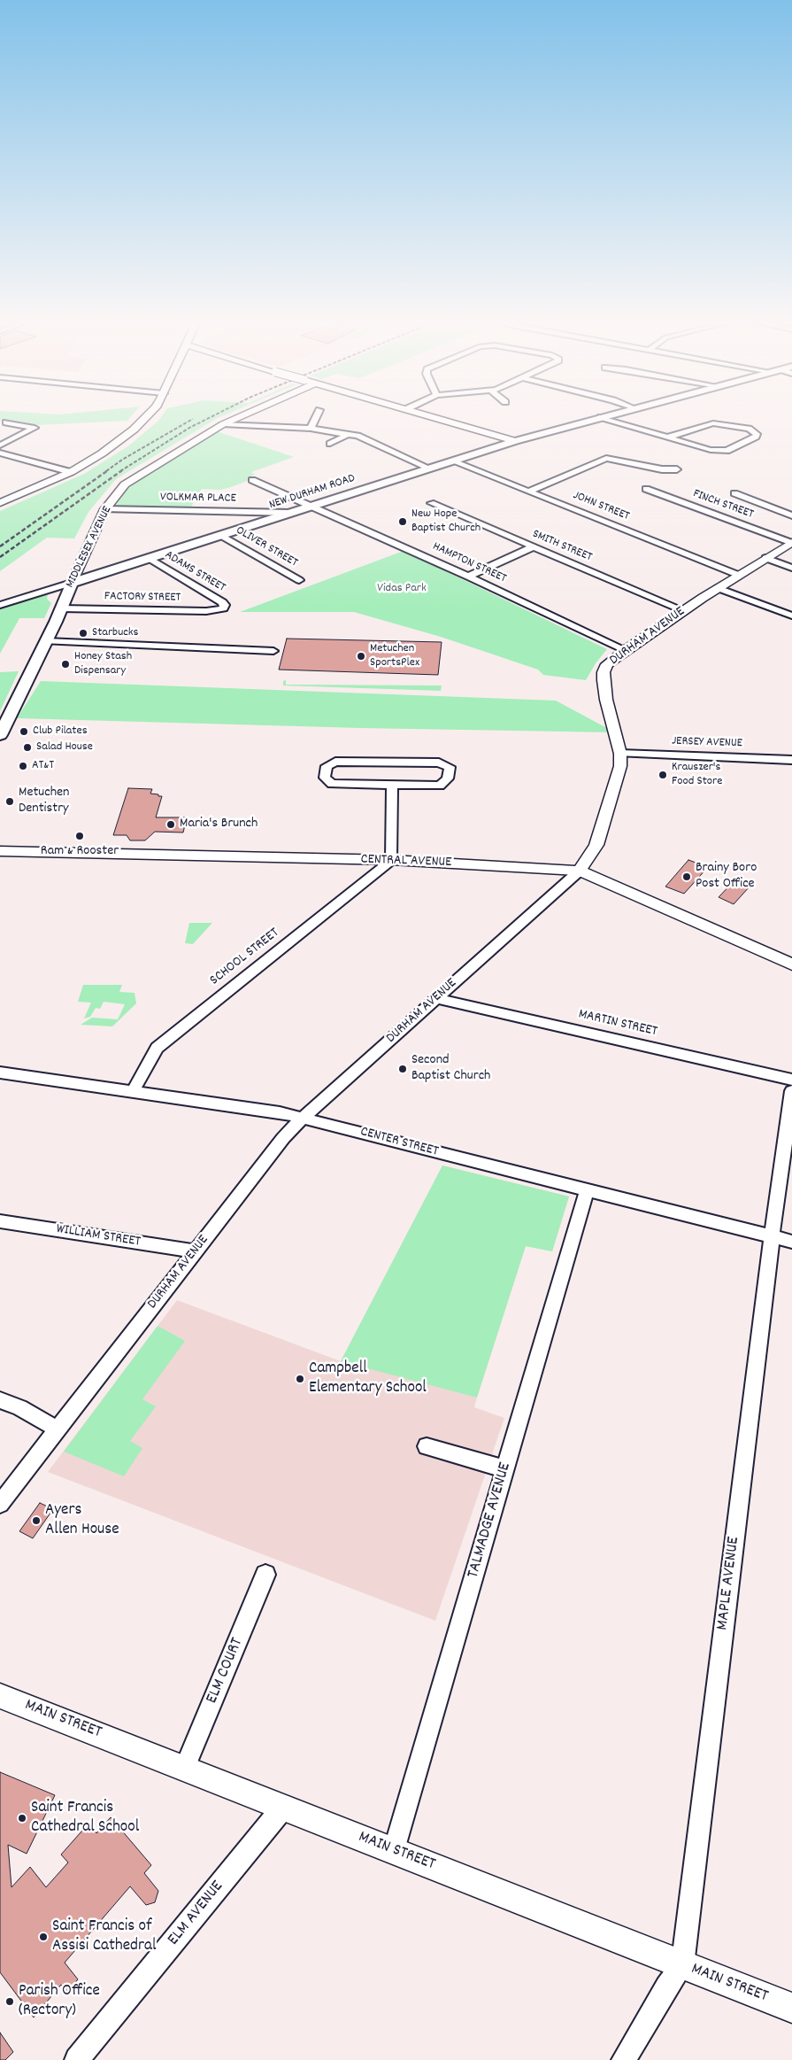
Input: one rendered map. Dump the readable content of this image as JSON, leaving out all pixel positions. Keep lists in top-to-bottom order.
{
  "streets": {
    "main road": ["NEW DURHAM ROAD", "MIDDLESEX AVENUE"],
    "street": [
      "VOLKMAR PLACE",
      "FINCH STREET",
      "JOHN STREET",
      "SMITH STREET",
      "OLIVER STREET",
      "HAMPTON STREET",
      "ADAMS STREET",
      "FACTORY STREET",
      "DURHAM AVENUE",
      "JERSEY AVENUE",
      "CENTRAL AVENUE",
      "SCHOOL STREET",
      "MARTIN STREET",
      "CENTER STREET",
      "WILLIAM STREET",
      "TALMADGE AVENUE",
      "MAPLE AVENUE",
      "ELM COURT",
      "MAIN STREET",
      "ELM AVENUE"
    ]
  },
  "crossings": [
    ["NEW DURHAM ROAD", "VOLKMAR PLACE"],
    ["NEW DURHAM ROAD", "JOHN STREET"],
    ["NEW DURHAM ROAD", "MIDDLESEX AVENUE"],
    ["NEW DURHAM ROAD", "OLIVER STREET"],
    ["NEW DURHAM ROAD", "HAMPTON STREET"],
    ["NEW DURHAM ROAD", "ADAMS STREET"],
    ["VOLKMAR PLACE", "MIDDLESEX AVENUE"],
    ["FINCH STREET", "DURHAM AVENUE"],
    ["JOHN STREET", "DURHAM AVENUE"],
    ["SMITH STREET", "DURHAM AVENUE"],
    ["MIDDLESEX AVENUE", "FACTORY STREET"],
    ["HAMPTON STREET", "DURHAM AVENUE"],
    ["ADAMS STREET", "FACTORY STREET"],
    ["DURHAM AVENUE", "JERSEY AVENUE"],
    ["DURHAM AVENUE", "CENTRAL AVENUE"],
    ["DURHAM AVENUE", "MARTIN STREET"],
    ["DURHAM AVENUE", "CENTER STREET"],
    ["DURHAM AVENUE", "WILLIAM STREET"],
    ["CENTRAL AVENUE", "SCHOOL STREET"],
    ["SCHOOL STREET", "CENTER STREET"],
    ["CENTER STREET", "TALMADGE AVENUE"],
    ["CENTER STREET", "MAPLE AVENUE"],
    ["TALMADGE AVENUE", "MAIN STREET"],
    ["MAPLE AVENUE", "MAIN STREET"],
    ["ELM COURT", "MAIN STREET"],
    ["MAIN STREET", "ELM AVENUE"]
  ],
  "parks": ["Vidas Park"],
  "places": [
    "New Hope Baptist Church",
    "Starbucks",
    "Metuchen SportsPlex",
    "Honey Stash Dispensary",
    "Club Pilates",
    "Salad House",
    "AT&T",
    "Krauszer's Food Store",
    "Metuchen Dentistry",
    "Maria's Brunch",
    "Ram & Rooster",
    "Brainy Boro Post Office",
    "Second Baptist Church",
    "Campbell Elementary School",
    "Ayers Allen House",
    "Saint Francis Cathedral School",
    "Saint Francis of Assisi Cathedral",
    "Parish Office (Rectory)"
  ]
}
